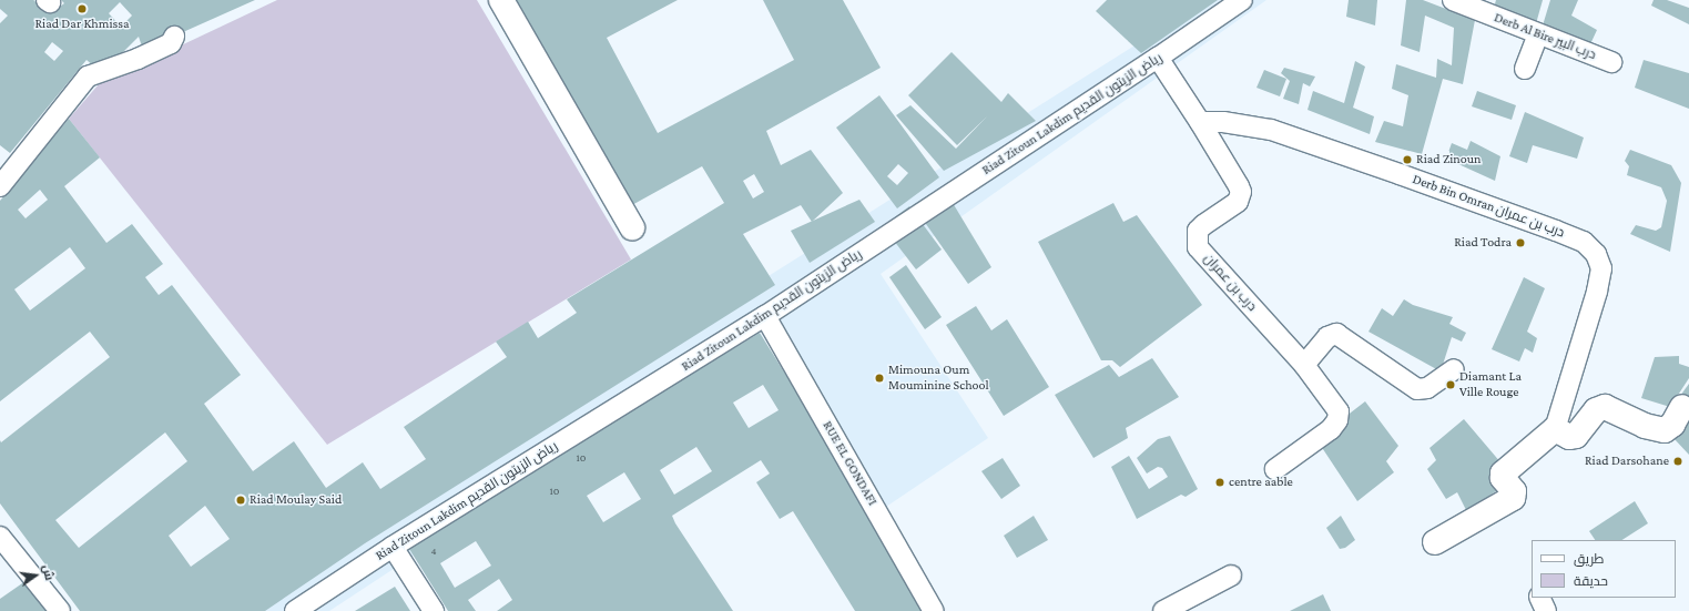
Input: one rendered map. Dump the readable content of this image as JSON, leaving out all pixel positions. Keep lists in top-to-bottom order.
{
  "streets": {
    "lane": [
      "Derb Al Bire درب البير",
      "Riad Zitoun Lakdim رياض الزيتون القديم",
      "Derb Bin Omran درب بن عمران",
      "درب بن عمران",
      "RUE EL GONDAFI"
    ]
  },
  "crossings": [
    ["Riad Zitoun Lakdim رياض الزيتون القديم", "درب بن عمران"],
    ["Riad Zitoun Lakdim رياض الزيتون القديم", "RUE EL GONDAFI"],
    ["Derb Bin Omran درب بن عمران", "درب بن عمران"]
  ],
  "places": [
    "Riad Dar Khmissa",
    "Riad Zinoun",
    "Riad Todra",
    "Mimouna Oum Mouminine School",
    "Diamant La Ville Rouge",
    "Riad Darsohane",
    "centre aable",
    "Riad Moulay Said"
  ],
  "house_numbers": ["10", "10", "4"],
  "legend": ["طريق", "حديقة"],
  "north": "right"
}
